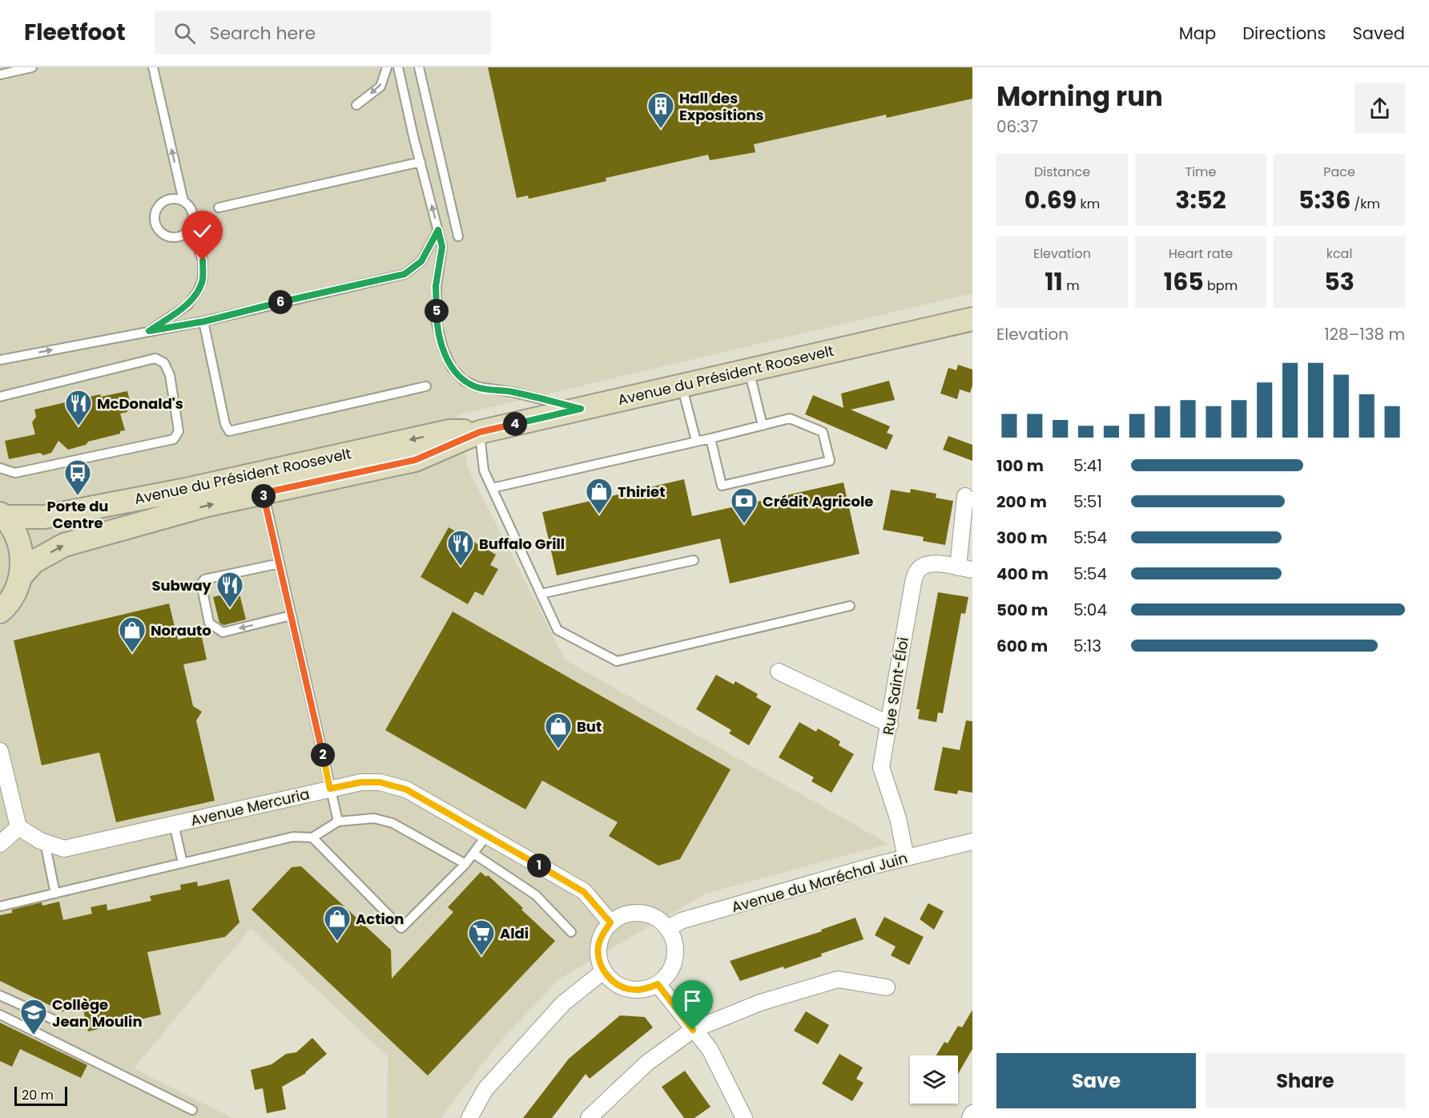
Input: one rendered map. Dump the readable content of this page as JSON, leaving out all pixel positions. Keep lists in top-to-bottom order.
{
  "streets": {
    "main road": ["Avenue du Président Roosevelt"],
    "street": ["Rue Saint-Éloi", "Avenue Mercuria", "Avenue du Maréchal Juin"]
  },
  "crossings": [
    ["Rue Saint-Éloi", "Avenue du Maréchal Juin"],
    ["Avenue Mercuria", "Avenue du Maréchal Juin"]
  ],
  "places": {
    "building": ["Hall des Expositions"],
    "restaurant": ["McDonald's", "Buffalo Grill", "Subway"],
    "bus stop": ["Porte du Centre"],
    "shop": [
      "Thiriet",
      "Norauto",
      "But",
      "Action"
    ],
    "bank": ["Crédit Agricole"],
    "supermarket": ["Aldi"],
    "school or university": ["Collège Jean Moulin"]
  },
  "scale_bar": "20 m",
  "page": {
    "header": "Fleetfoot",
    "search": "Search here",
    "nav": ["Map", "Directions", "Saved"],
    "heading": ["Morning run", "06:37"],
    "stats": [
      ["Distance", "0.69 km"],
      ["Time", "3:52"],
      ["Pace", "5:36 /km"],
      ["Elevation", "11 m"],
      ["Heart rate", "165 bpm"],
      ["kcal", "53"]
    ],
    "pins": [
      "6",
      "5",
      "4",
      "3",
      "2",
      "1"
    ],
    "chart": ["Elevation", "128–138 m"],
    "list": [
      {
        "name": "100 m",
        "note": "5:41"
      },
      {
        "name": "200 m",
        "note": "5:51"
      },
      {
        "name": "300 m",
        "note": "5:54"
      },
      {
        "name": "400 m",
        "note": "5:54"
      },
      {
        "name": "500 m",
        "note": "5:04"
      },
      {
        "name": "600 m",
        "note": "5:13"
      }
    ],
    "buttons": ["Save", "Share"],
    "scale": "20 m"
  }
}
